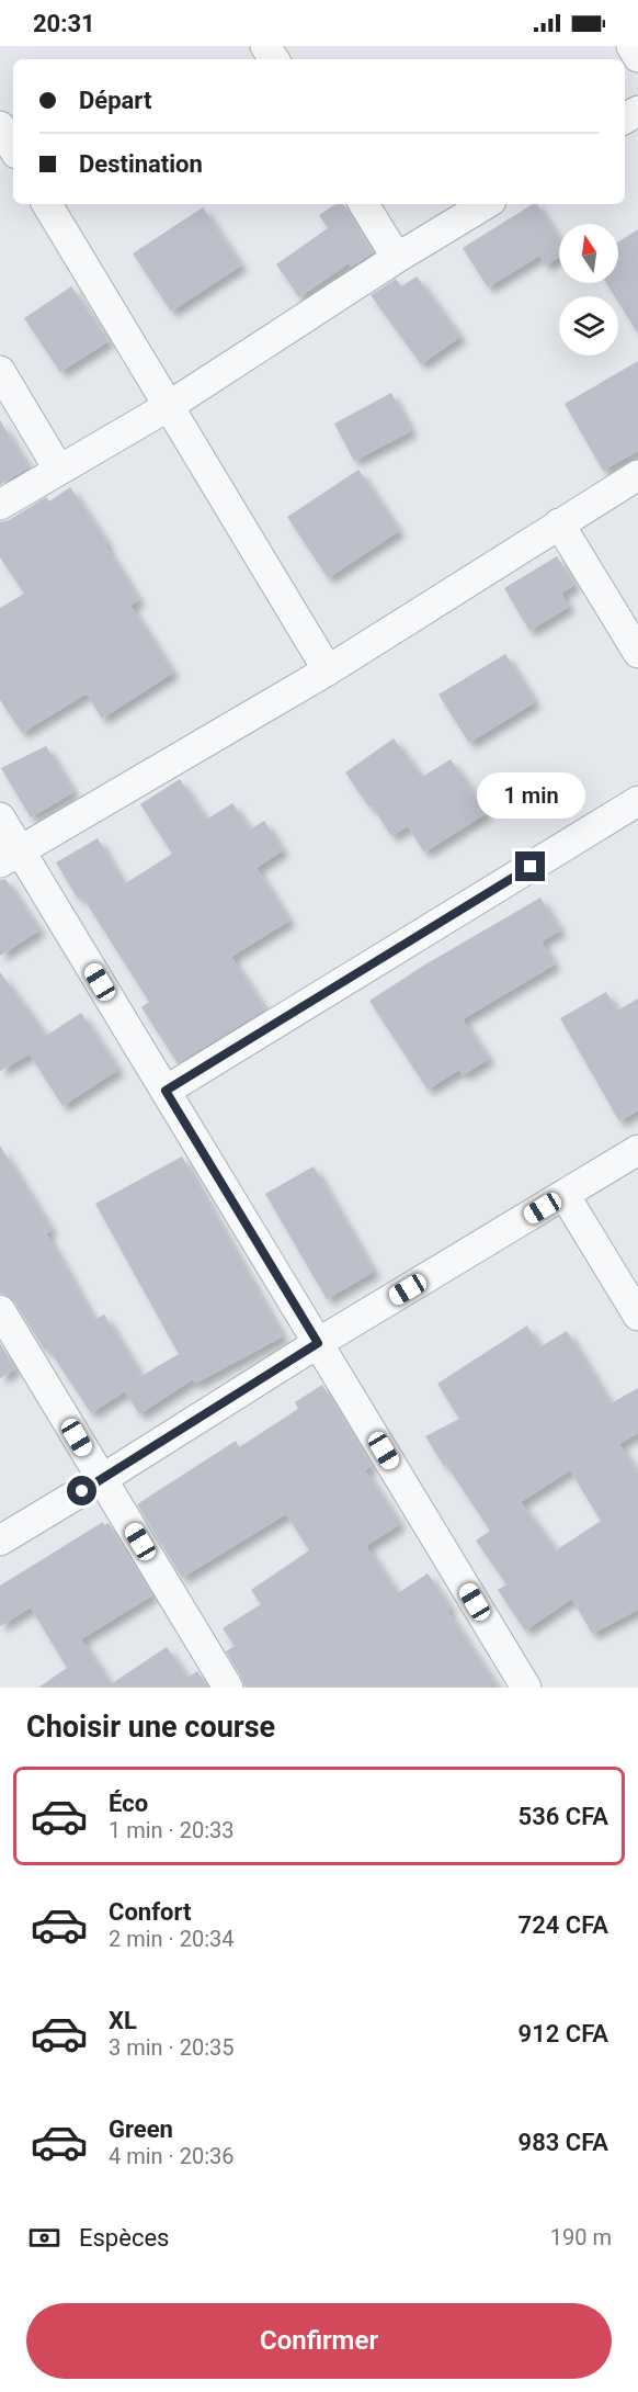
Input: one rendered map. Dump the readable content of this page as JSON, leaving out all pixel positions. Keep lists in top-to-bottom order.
{
  "north": "top",
  "page": {
    "status": "20:31",
    "banner": ["Départ", "Destination"],
    "bubble": "1 min",
    "heading": "Choisir une course",
    "list": [
      {
        "name": "Éco",
        "note": "1 min · 20:33",
        "value": "536 CFA"
      },
      {
        "name": "Confort",
        "note": "2 min · 20:34",
        "value": "724 CFA"
      },
      {
        "name": "XL",
        "note": "3 min · 20:35",
        "value": "912 CFA"
      },
      {
        "name": "Green",
        "note": "4 min · 20:36",
        "value": "983 CFA"
      }
    ],
    "pay": ["Espèces", "190 m"],
    "buttons": "Confirmer"
  }
}
